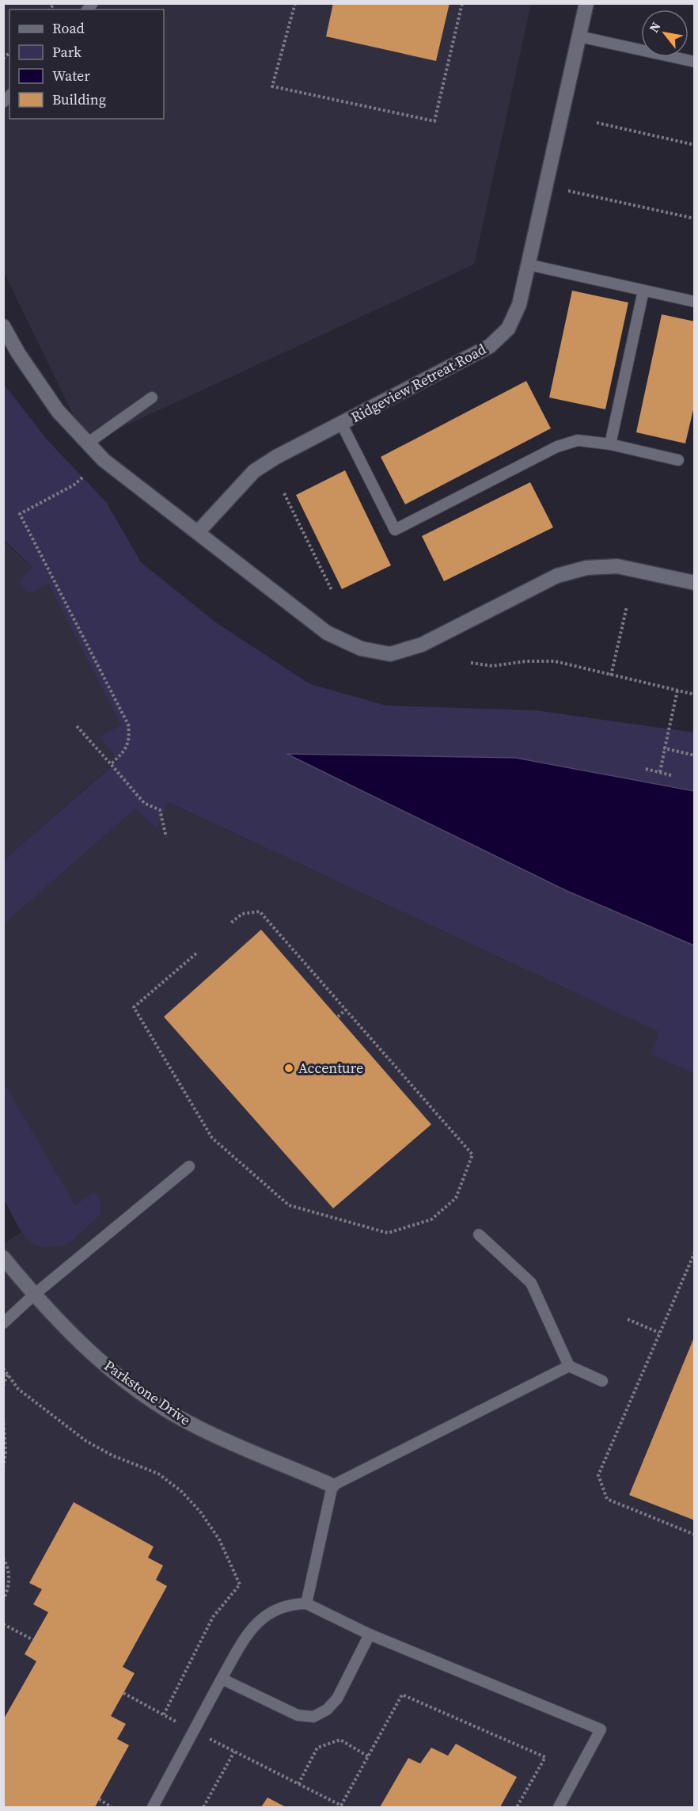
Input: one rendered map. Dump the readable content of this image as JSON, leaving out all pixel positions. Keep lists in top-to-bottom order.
{
  "streets": {
    "street": ["Ridgeview Retreat Road", "Parkstone Drive"]
  },
  "places": ["Accenture"],
  "legend": [
    "Road",
    "Park",
    "Water",
    "Building"
  ],
  "north": "top left"
}
